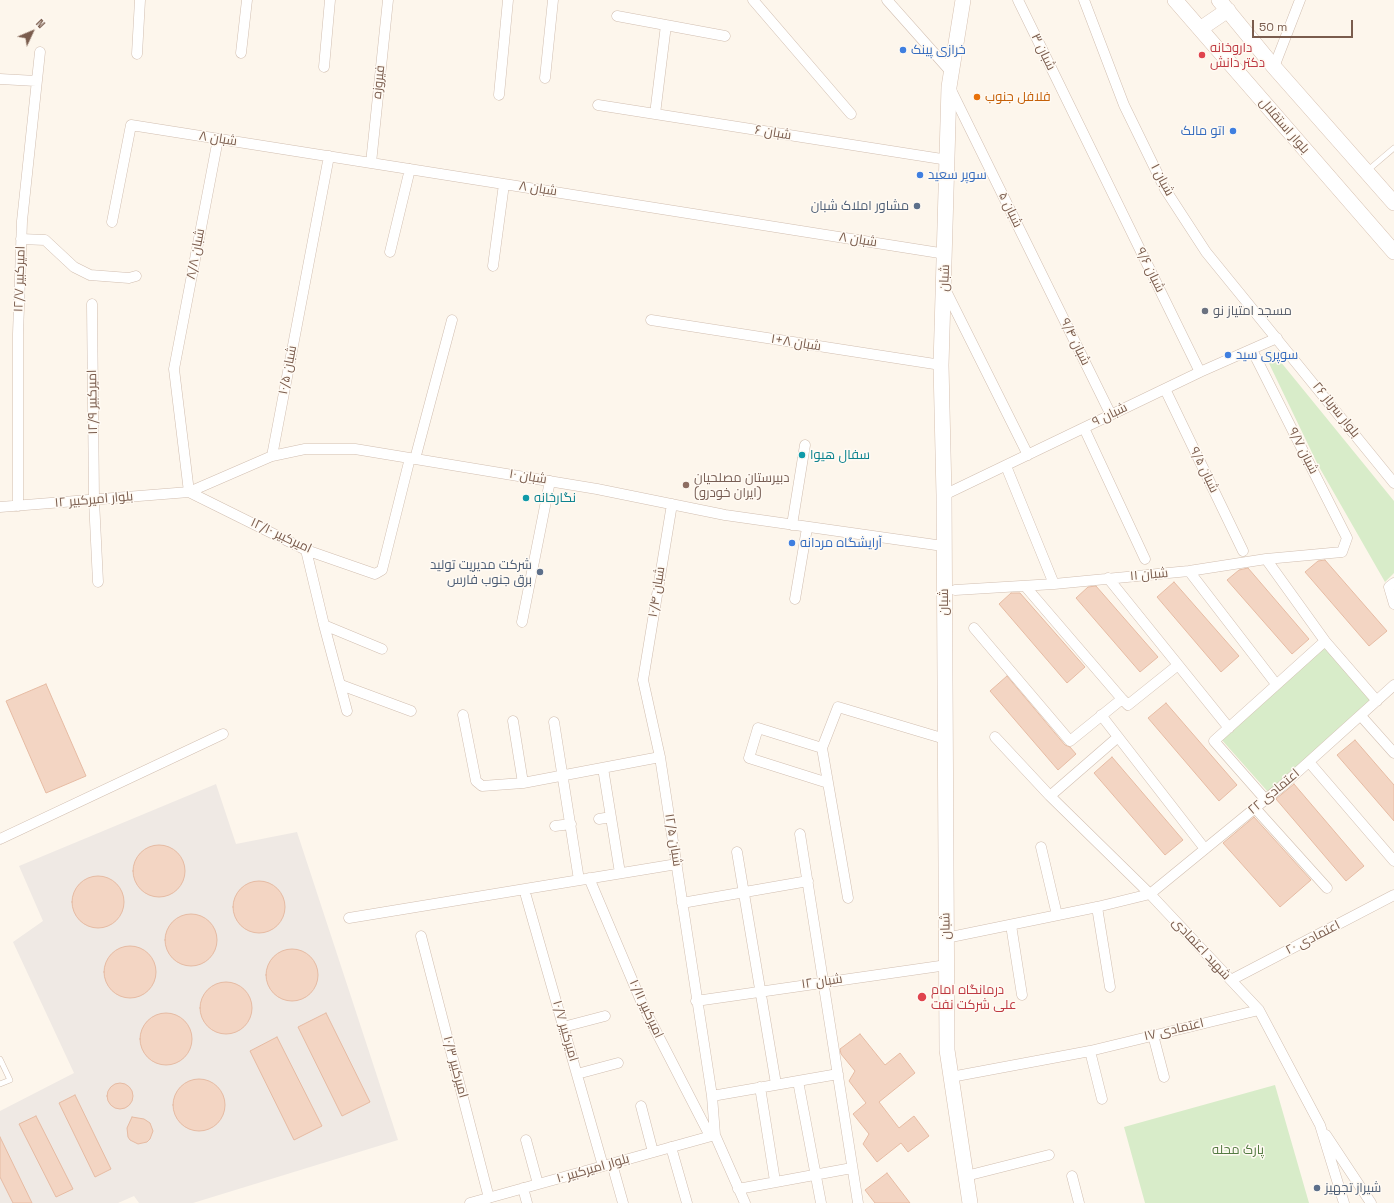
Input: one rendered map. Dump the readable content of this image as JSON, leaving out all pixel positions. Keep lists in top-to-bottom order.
{
  "streets": {
    "street": [
      "۳ شبان",
      "فیروزه",
      "بلوار استقلال",
      "۶ شبان",
      "۸ شبان",
      "۱ شبان",
      "۵ شبان",
      "۸/۸ شبان",
      "۹/۶ شبان",
      "شبان",
      "۱۲/۷ امیرکبیر",
      "۹/۴ شبان",
      "۱+۸ شبان",
      "۱۰/۵ شبان",
      "۱۲/۹ امیرکبیر",
      "۲۶ بلوار سرباز",
      "۹ شبان",
      "۹/۷ شبان",
      "۹/۵ شبان",
      "۱۰ شبان",
      "۱۲ بلوار امیرکبیر",
      "۱۲/۱۰ امیرکبیر",
      "۱۱ شبان",
      "۱۰/۴ شبان",
      "۲۲ اعتمادی",
      "۱۲/۵ شبان",
      "۲۰ اعتمادی",
      "شهید اعتمادی",
      "۱۲ شبان",
      "۱۰/۱۱ امیرکبیر",
      "۱۷ اعتمادی",
      "۱۰/۷ امیرکبیر",
      "۱۰/۳ امیرکبیر",
      "۱۰ بلوار امیرکبیر"
    ]
  },
  "crossings": [
    ["۳ شبان", "۹/۶ شبان"],
    ["فیروزه", "۸ شبان"],
    ["۶ شبان", "شبان"],
    ["۸ شبان", "۸/۸ شبان"],
    ["۸ شبان", "شبان"],
    ["۸ شبان", "۱۰/۵ شبان"],
    ["۱ شبان", "۲۶ بلوار سرباز"],
    ["۱ شبان", "۹ شبان"],
    ["۵ شبان", "شبان"],
    ["۵ شبان", "۹/۴ شبان"],
    ["۸/۸ شبان", "۱۰ شبان"],
    ["۸/۸ شبان", "۱۲ بلوار امیرکبیر"],
    ["۸/۸ شبان", "۱۲/۱۰ امیرکبیر"],
    ["۹/۶ شبان", "۹ شبان"],
    ["شبان", "۱+۸ شبان"],
    ["شبان", "۹ شبان"],
    ["شبان", "۱۰ شبان"],
    ["شبان", "۱۲ شبان"],
    ["شبان", "۱۷ اعتمادی"],
    ["۱۲/۷ امیرکبیر", "۱۲ بلوار امیرکبیر"],
    ["۹/۴ شبان", "۹ شبان"],
    ["۱۰/۵ شبان", "۱۰ شبان"],
    ["۱۲/۹ امیرکبیر", "۱۲ بلوار امیرکبیر"],
    ["۲۶ بلوار سرباز", "۹ شبان"],
    ["۹ شبان", "۹/۷ شبان"],
    ["۹ شبان", "۹/۵ شبان"],
    ["۹/۷ شبان", "۱۱ شبان"],
    ["۱۰ شبان", "۱۲ بلوار امیرکبیر"],
    ["۱۰ شبان", "۱۲/۱۰ امیرکبیر"],
    ["۱۰ شبان", "۱۰/۴ شبان"],
    ["۱۲ بلوار امیرکبیر", "۱۲/۱۰ امیرکبیر"],
    ["۱۰/۴ شبان", "۱۲/۵ شبان"],
    ["۲۲ اعتمادی", "شهید اعتمادی"],
    ["۱۲/۵ شبان", "۱۲ شبان"],
    ["۱۲/۵ شبان", "۱۰/۱۱ امیرکبیر"],
    ["۱۲/۵ شبان", "۱۰ بلوار امیرکبیر"],
    ["۲۰ اعتمادی", "شهید اعتمادی"],
    ["شهید اعتمادی", "۱۷ اعتمادی"],
    ["۱۰/۱۱ امیرکبیر", "۱۰ بلوار امیرکبیر"],
    ["۱۰/۷ امیرکبیر", "۱۰ بلوار امیرکبیر"],
    ["۱۰/۳ امیرکبیر", "۱۰ بلوار امیرکبیر"]
  ],
  "parks": ["پارک محله"],
  "places": [
    "خرازی پینک",
    "داروخانه دکتر دانش",
    "فلافل جنوب",
    "اتو مالک",
    "سوپر سعید",
    "مشاور املاک شبان",
    "مسجد امتیاز نو",
    "سوپری سید",
    "سفال هیوا",
    "دبیرستان مصلحیان (ایران خودرو)",
    "نگارخانه",
    "آرایشگاه مردانه",
    "شرکت مدیریت تولید برق جنوب فارس",
    "درمانگاه امام علی شرکت نفت",
    "شیراز تجهیز"
  ],
  "scale_bar": "50 m",
  "north": "top right"
}
